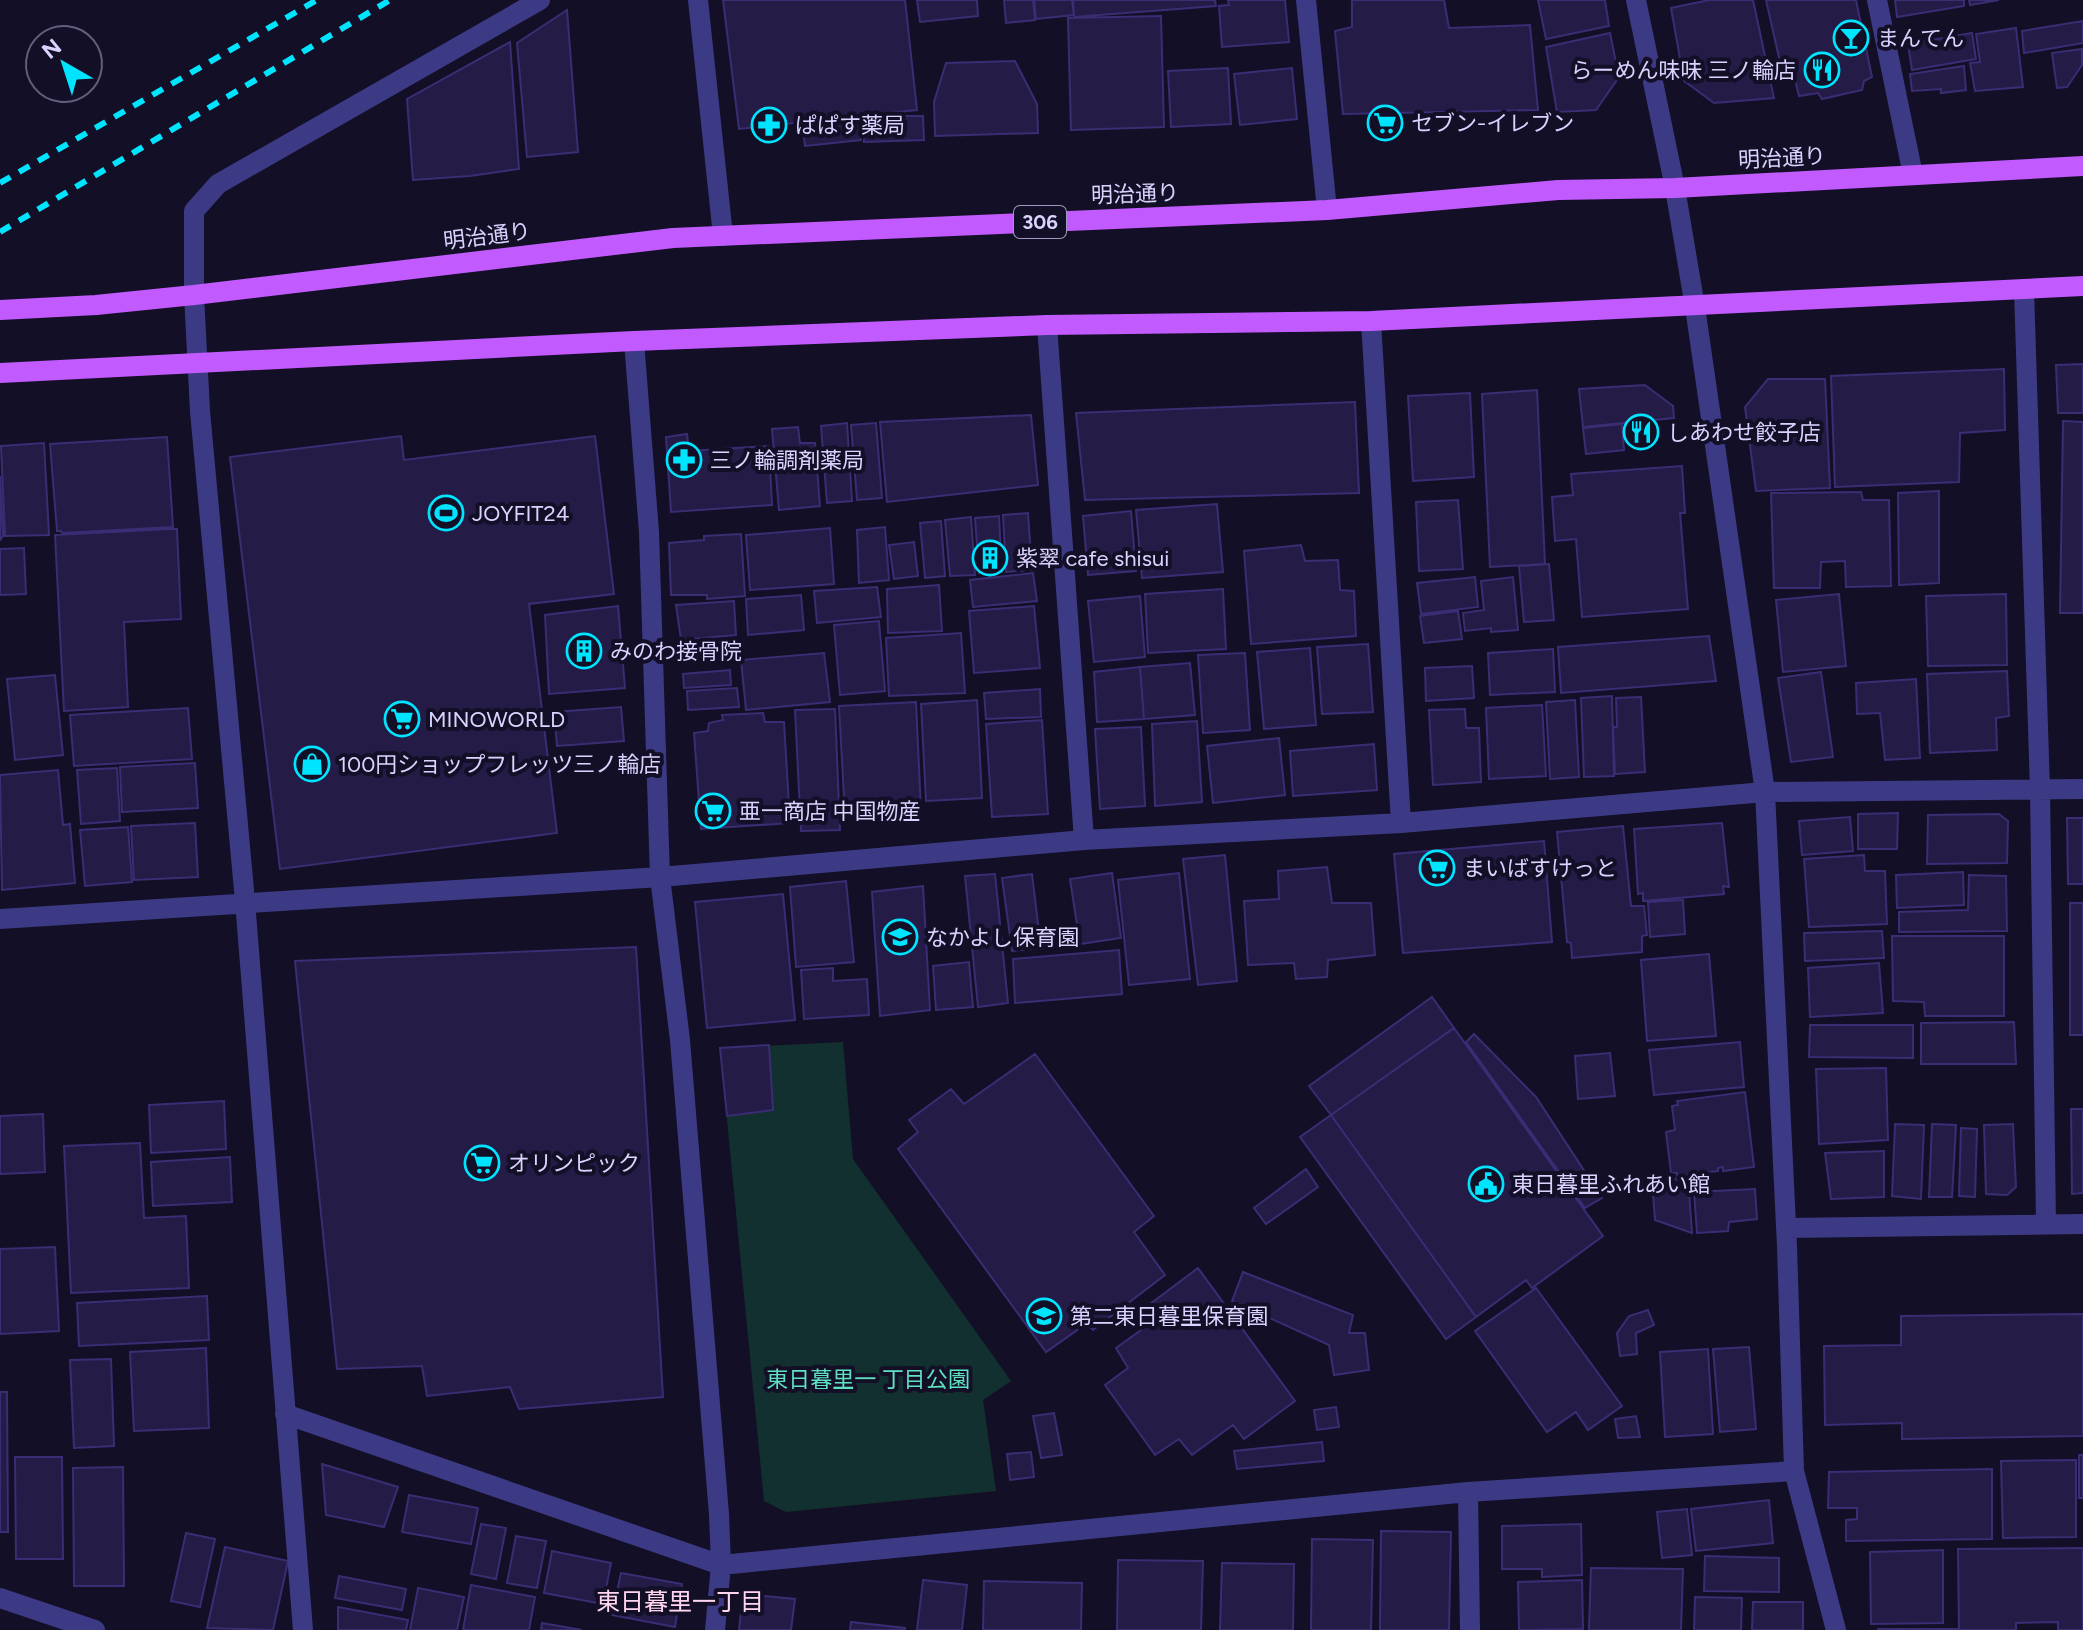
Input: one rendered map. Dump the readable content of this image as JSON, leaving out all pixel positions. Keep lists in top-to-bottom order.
{
  "streets": {
    "main road": ["明治通り", "306"]
  },
  "districts": ["東日暮里一丁目"],
  "parks": ["東日暮里一 丁目公園"],
  "places": {
    "bar": ["まんてん"],
    "restaurant": ["らーめん味味 三ノ輪店", "しあわせ餃子店"],
    "supermarket": [
      "セブン-イレブン",
      "MINOWORLD",
      "亜一商店 中国物産",
      "まいばすけっと",
      "オリンピック"
    ],
    "pharmacy": ["ぱぱす薬局", "三ノ輪調剤薬局"],
    "sports": ["JOYFIT24"],
    "building": ["紫翠 cafe shisui", "みのわ接骨院"],
    "shop": ["100円ショップフレッツ三ノ輪店"],
    "school or university": ["なかよし保育園", "第二東日暮里保育園"],
    "public building": ["東日暮里ふれあい館"]
  },
  "north": "top left"
}
